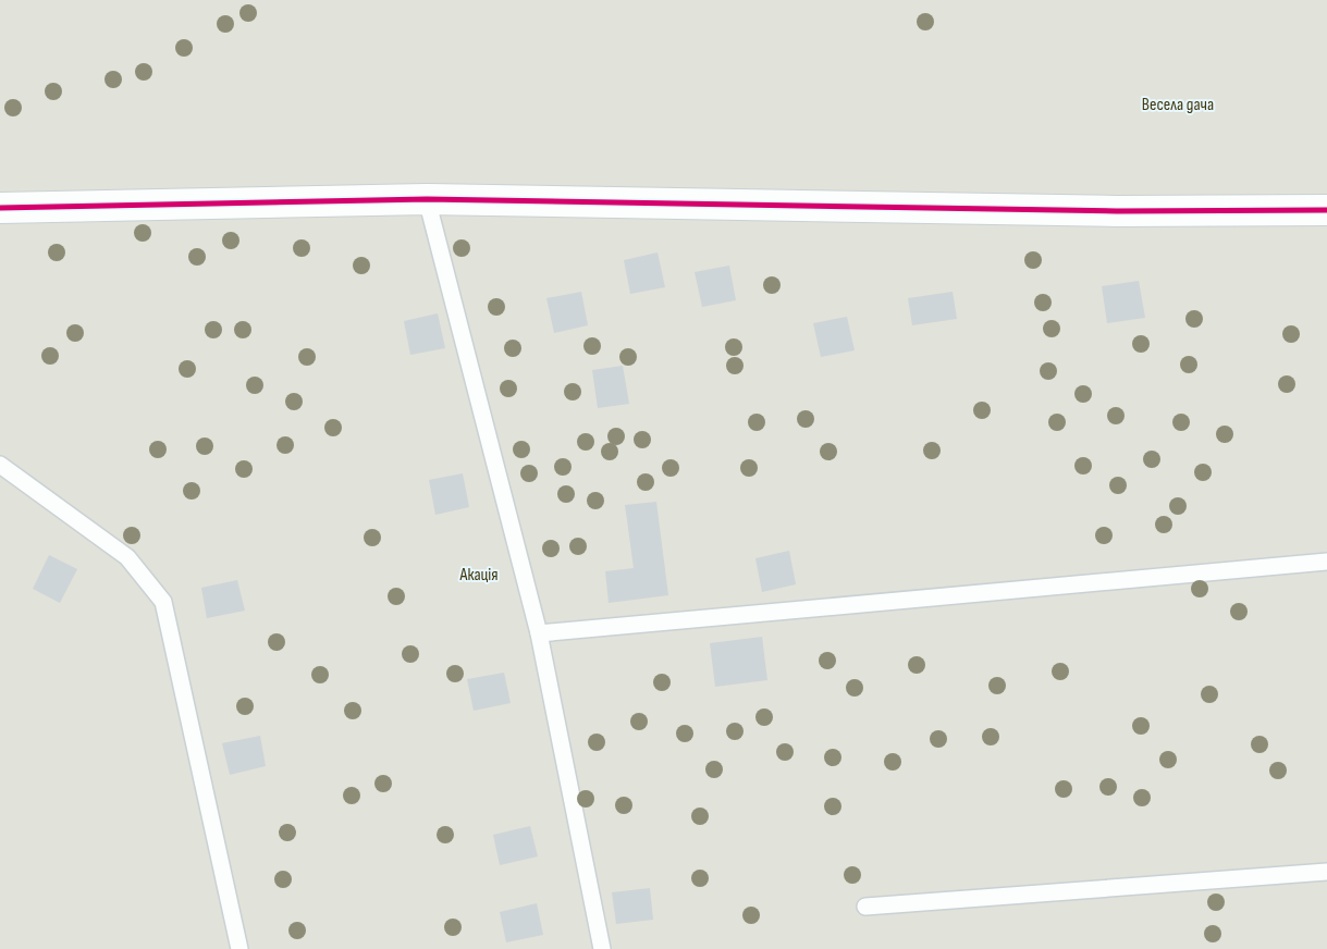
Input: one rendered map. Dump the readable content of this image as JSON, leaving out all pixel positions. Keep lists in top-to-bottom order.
{
  "parks": ["Весела дача", "Акація"]
}
